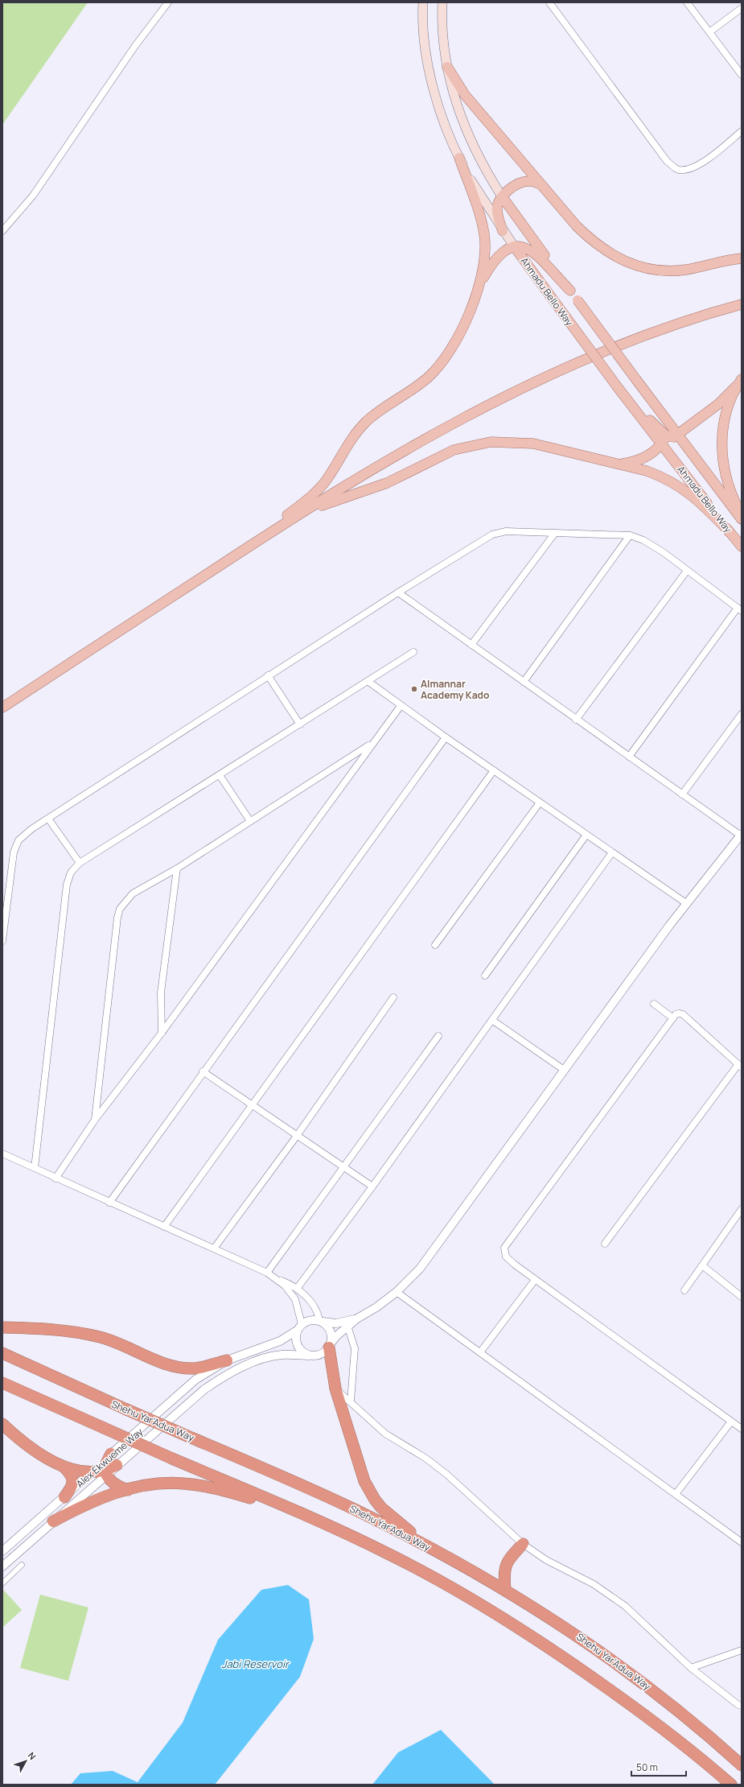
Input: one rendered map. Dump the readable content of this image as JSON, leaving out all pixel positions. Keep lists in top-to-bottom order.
{
  "streets": {
    "highway": ["Shehu Yar'Adua Way"],
    "main road": ["Ahmadu Bello Way"],
    "street": ["Alex Ekwueme Way"]
  },
  "water": ["Jabi Reservoir"],
  "places": ["Almannar Academy Kado"],
  "scale_bar": "50 m",
  "north": "top right"
}
